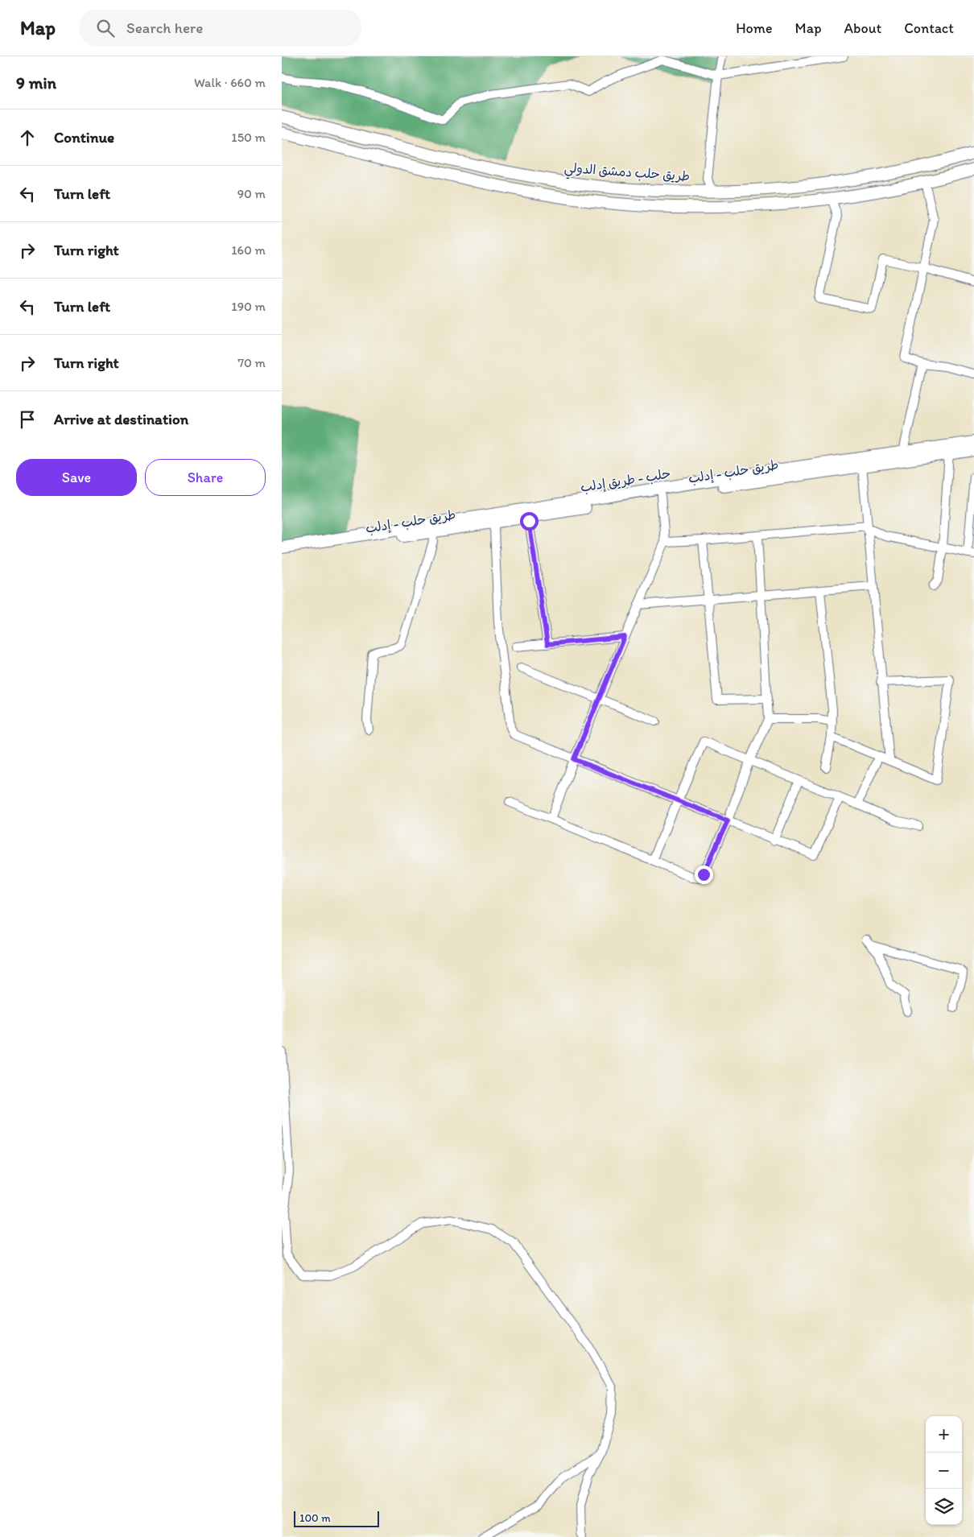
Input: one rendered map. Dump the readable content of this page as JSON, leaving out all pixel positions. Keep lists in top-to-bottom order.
{
  "streets": {
    "highway": ["طريق حلب دمشق الدولي", "طريق حلب - إدلب", "حلب - طريق إدلب"]
  },
  "crossings": [
    ["طريق حلب - إدلب", "حلب - طريق إدلب"]
  ],
  "scale_bar": "100 m",
  "page": {
    "header": "Map",
    "search": "Search here",
    "nav": [
      "Home",
      "Map",
      "About",
      "Contact"
    ],
    "heading": ["9 min", "Walk · 660 m"],
    "list": [
      ["Continue", "150 m"],
      ["Turn left", "90 m"],
      ["Turn right", "160 m"],
      ["Turn left", "190 m"],
      ["Turn right", "70 m"],
      "Arrive at destination"
    ],
    "buttons": ["Save", "Share"],
    "map_buttons": ["+", "−"],
    "scale": "100 m"
  }
}
